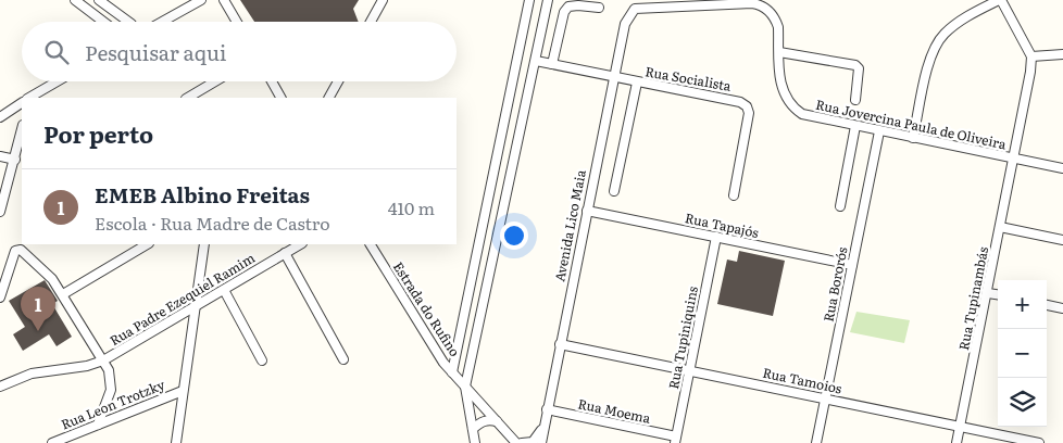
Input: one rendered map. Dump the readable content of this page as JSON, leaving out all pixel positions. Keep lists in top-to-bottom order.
{
  "streets": {
    "street": [
      "Rua Socialista",
      "Rua Jovercina Paula de Oliveira",
      "Avenida Lico Maia",
      "Rua Tapajós",
      "Rua Bororós",
      "Rua Tupinambás",
      "Rua Padre Ezequiel Ramim",
      "Estrada do Rufino",
      "Rua Tupiniquins",
      "Rua Tamoios",
      "Rua Leon Trotzky",
      "Rua Moema"
    ]
  },
  "crossings": [
    ["Rua Socialista", "Avenida Lico Maia"],
    ["Rua Jovercina Paula de Oliveira", "Avenida Lico Maia"],
    ["Rua Jovercina Paula de Oliveira", "Rua Bororós"],
    ["Rua Jovercina Paula de Oliveira", "Rua Tupinambás"],
    ["Avenida Lico Maia", "Rua Tapajós"],
    ["Avenida Lico Maia", "Rua Tamoios"],
    ["Avenida Lico Maia", "Rua Moema"],
    ["Rua Tapajós", "Rua Bororós"],
    ["Rua Tapajós", "Rua Tupiniquins"],
    ["Rua Bororós", "Rua Tamoios"],
    ["Rua Tupinambás", "Rua Tamoios"],
    ["Rua Tupiniquins", "Rua Tamoios"],
    ["Rua Tupiniquins", "Rua Moema"]
  ],
  "page": {
    "search": "Pesquisar aqui",
    "heading": "Por perto",
    "list": [
      {
        "mark": "1",
        "name": "EMEB Albino Freitas",
        "note": "Escola · Rua Madre de Castro",
        "value": "410 m"
      }
    ],
    "map_buttons": ["+", "−"],
    "pins": "1"
  }
}
